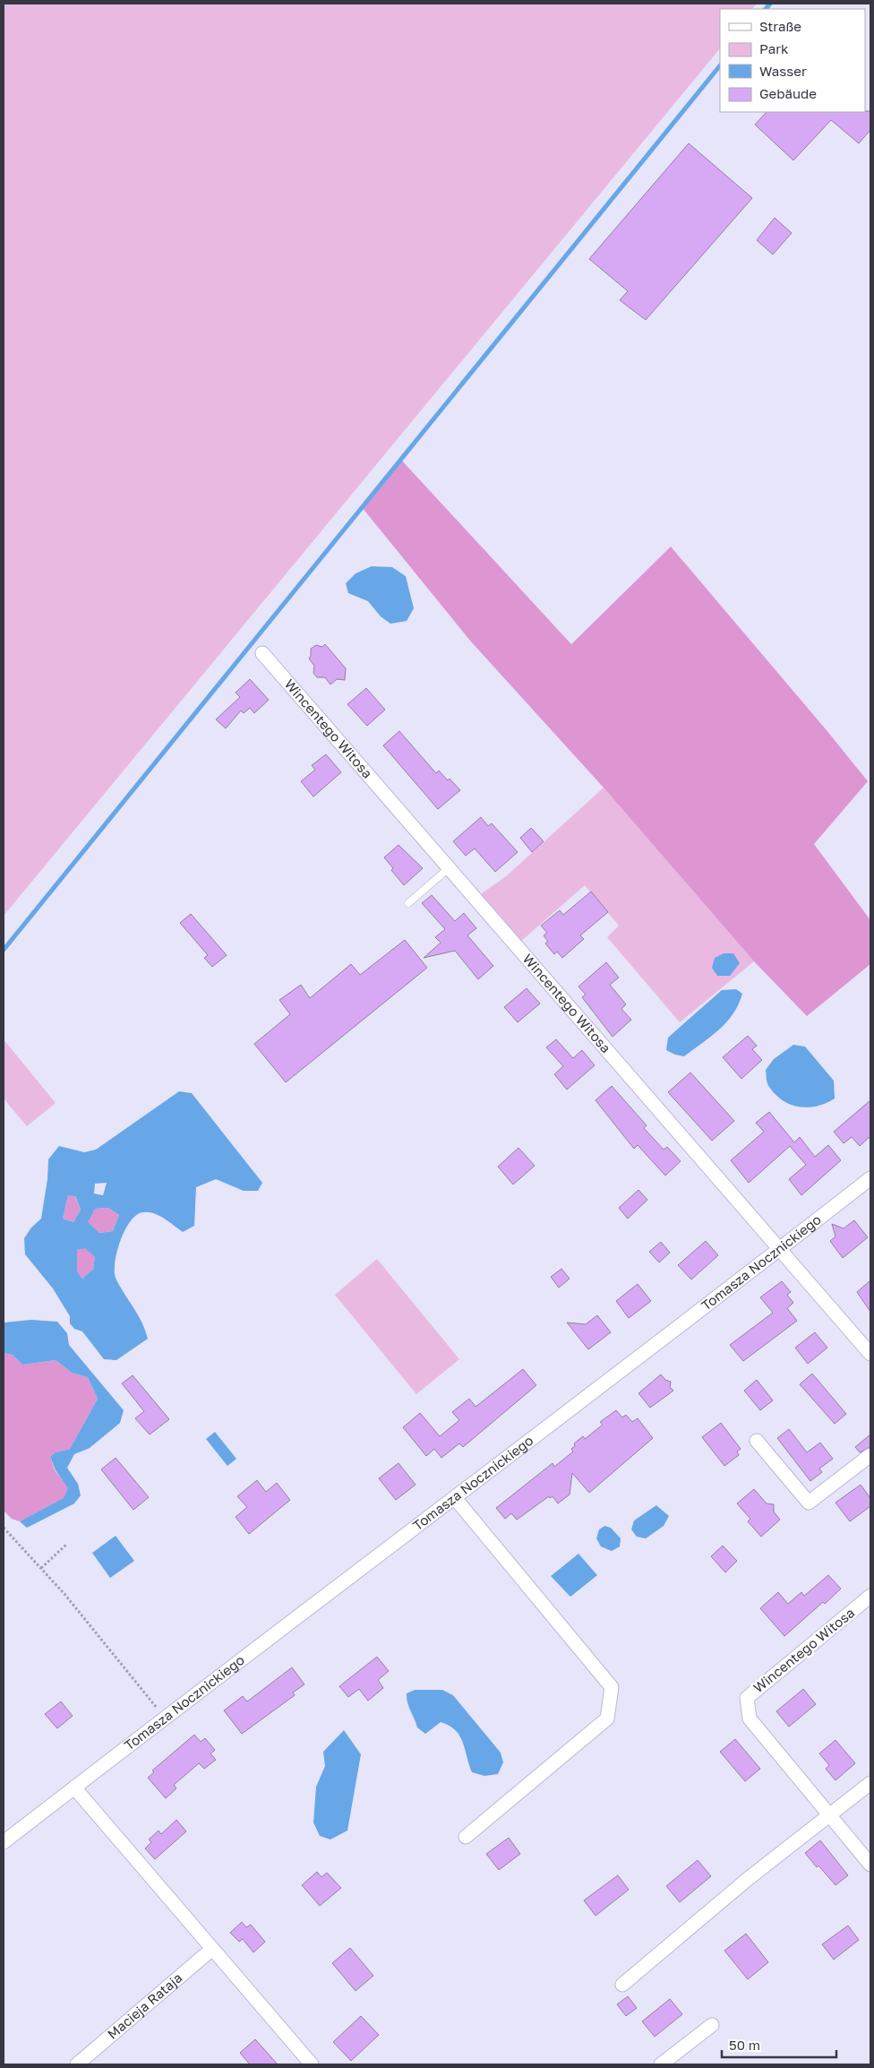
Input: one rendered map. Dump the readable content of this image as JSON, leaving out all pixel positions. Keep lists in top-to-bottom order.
{
  "streets": {
    "street": ["Wincentego Witosa", "Tomasza Nocznickiego", "Macieja Rataja"]
  },
  "crossings": [
    ["Wincentego Witosa", "Tomasza Nocznickiego"]
  ],
  "legend": [
    "Straße",
    "Park",
    "Wasser",
    "Gebäude"
  ],
  "scale_bar": "50 m"
}
